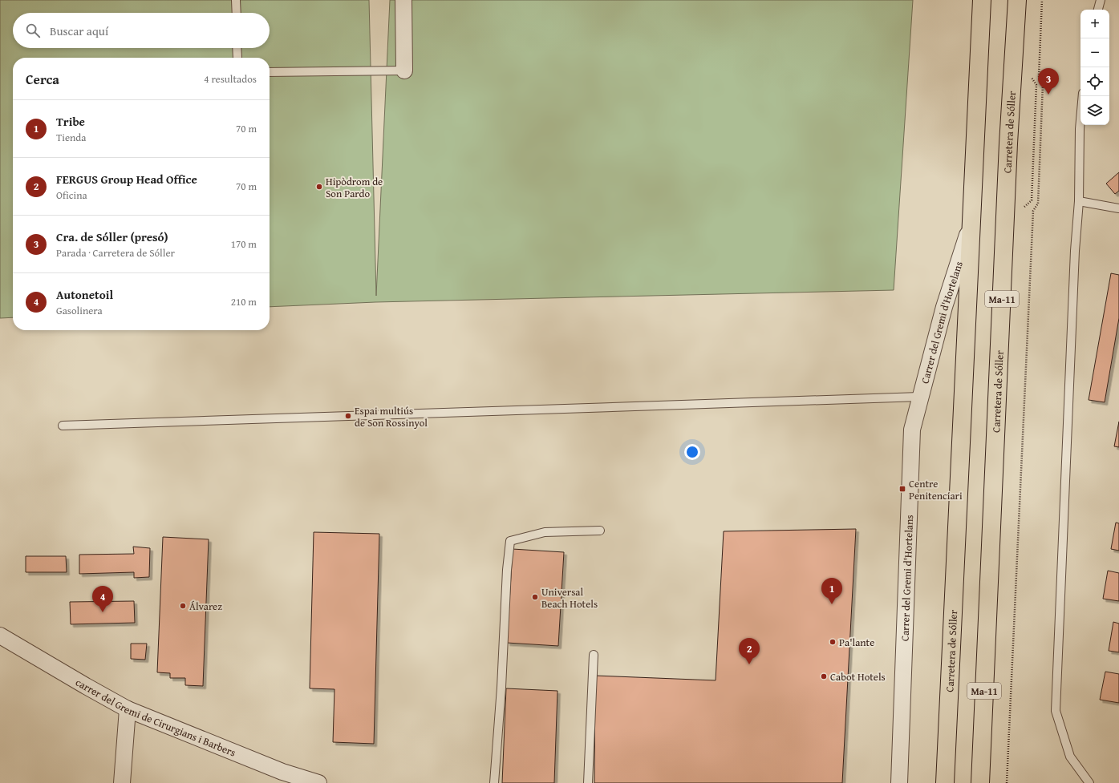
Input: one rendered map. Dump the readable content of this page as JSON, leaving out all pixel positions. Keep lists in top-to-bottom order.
{
  "streets": {
    "main road": ["Carretera de Sóller", "Ma-11"],
    "street": ["Carrer del Gremi d'Hortelans", "carrer del Gremi de Cirurgians i Barbers"]
  },
  "crossings": [
    ["Carretera de Sóller", "Carrer del Gremi d'Hortelans"]
  ],
  "places": {
    "other": [
      "Hipòdrom de Son Pardo",
      "Espai multiús de Son Rossinyol",
      "Universal Beach Hotels",
      "Álvarez",
      "Pa'lante",
      "Cabot Hotels"
    ],
    "transit": ["Centre Penitenciari"]
  },
  "page": {
    "map_buttons": ["+", "−"],
    "search": "Buscar aquí",
    "heading": ["Cerca", "4 resultados"],
    "pins": [
      "3",
      "1",
      "4",
      "2"
    ],
    "list": [
      {
        "mark": "1",
        "name": "Tribe",
        "note": "Tienda",
        "value": "70 m"
      },
      {
        "mark": "2",
        "name": "FERGUS Group Head Office",
        "note": "Oficina",
        "value": "70 m"
      },
      {
        "mark": "3",
        "name": "Cra. de Sóller (presó)",
        "note": "Parada · Carretera de Sóller",
        "value": "170 m"
      },
      {
        "mark": "4",
        "name": "Autonetoil",
        "note": "Gasolinera",
        "value": "210 m"
      }
    ]
  }
}
